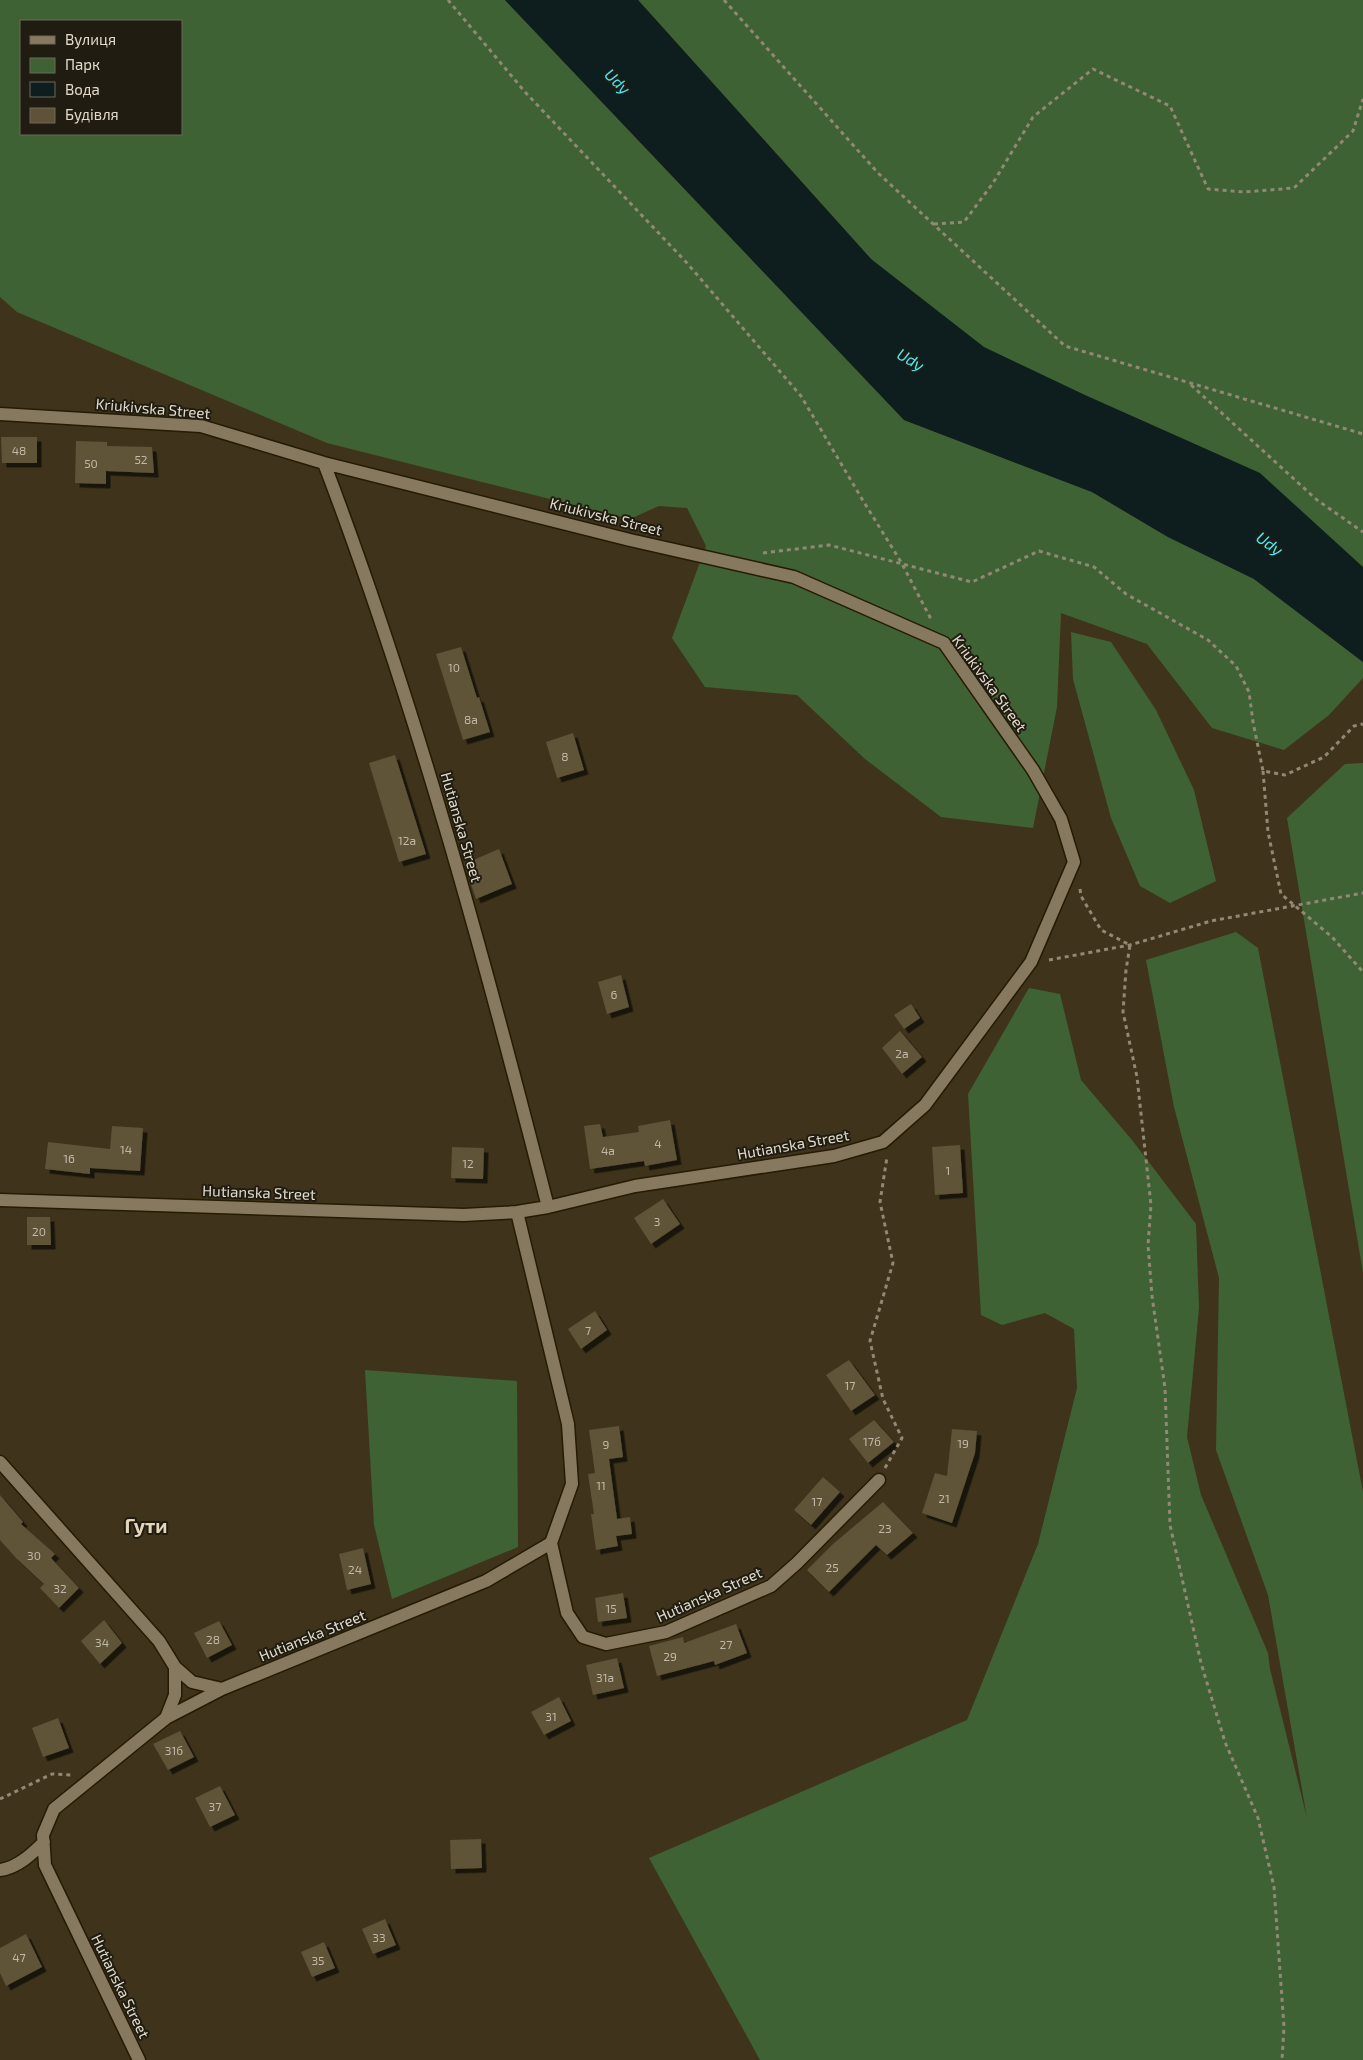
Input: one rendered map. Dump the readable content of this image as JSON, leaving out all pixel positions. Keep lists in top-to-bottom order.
{
  "streets": {
    "street": ["Kriukivska Street", "Hutianska Street"]
  },
  "crossings": [
    ["Kriukivska Street", "Hutianska Street"]
  ],
  "districts": ["Гути"],
  "water": ["Udy"],
  "house_numbers": [
    "48",
    "52",
    "50",
    "10",
    "8а",
    "8",
    "12а",
    "6",
    "2а",
    "4",
    "14",
    "4а",
    "16",
    "12",
    "1",
    "3",
    "20",
    "7",
    "17",
    "17б",
    "19",
    "9",
    "11",
    "21",
    "17",
    "23",
    "30",
    "25",
    "24",
    "32",
    "15",
    "28",
    "34",
    "27",
    "29",
    "31а",
    "31",
    "31б",
    "37",
    "33",
    "47",
    "35"
  ],
  "legend": [
    "Вулиця",
    "Парк",
    "Вода",
    "Будівля"
  ]
}
